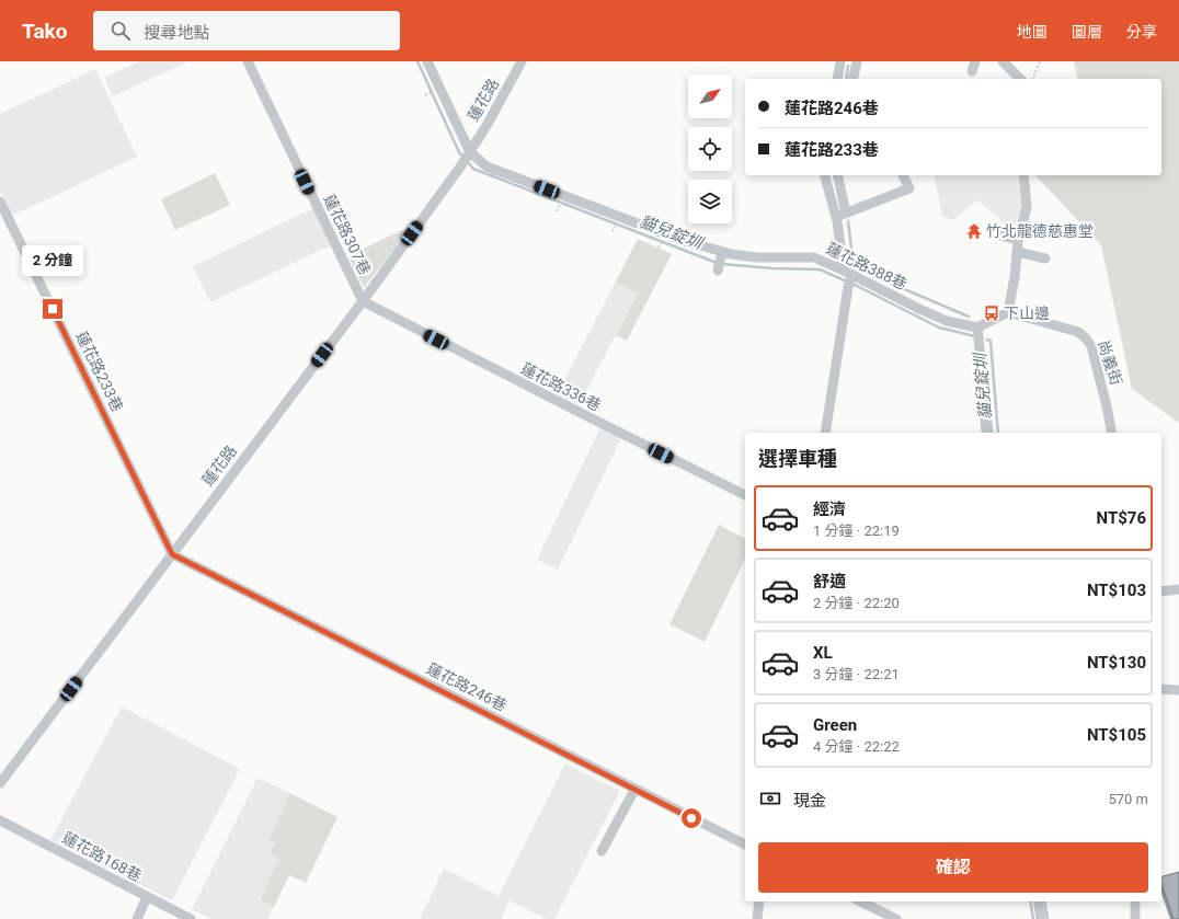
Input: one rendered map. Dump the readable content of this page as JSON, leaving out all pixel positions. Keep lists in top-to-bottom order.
{
  "streets": {
    "street": [
      "蓮花路",
      "蓮花路307巷",
      "蓮花路388巷",
      "尚義街",
      "蓮花路233巷",
      "蓮花路336巷",
      "蓮花路246巷",
      "蓮花路168巷"
    ]
  },
  "crossings": [
    ["蓮花路", "蓮花路307巷"],
    ["蓮花路", "蓮花路388巷"],
    ["蓮花路", "蓮花路233巷"],
    ["蓮花路", "蓮花路336巷"],
    ["蓮花路", "蓮花路246巷"],
    ["蓮花路307巷", "蓮花路336巷"],
    ["蓮花路233巷", "蓮花路246巷"]
  ],
  "water": ["貓兒錠圳"],
  "places": {
    "temple": ["竹北龍德慈惠堂"],
    "bus stop": ["下山邊"]
  },
  "north": "top right",
  "page": {
    "header": "Tako",
    "search": "搜尋地點",
    "nav": ["地圖", "圖層", "分享"],
    "banner": ["蓮花路246巷", "蓮花路233巷"],
    "bubble": "2 分鐘",
    "heading": "選擇車種",
    "list": [
      {
        "name": "經濟",
        "note": "1 分鐘 · 22:19",
        "value": "NT$76"
      },
      {
        "name": "舒適",
        "note": "2 分鐘 · 22:20",
        "value": "NT$103"
      },
      {
        "name": "XL",
        "note": "3 分鐘 · 22:21",
        "value": "NT$130"
      },
      {
        "name": "Green",
        "note": "4 分鐘 · 22:22",
        "value": "NT$105"
      }
    ],
    "pay": ["現金", "570 m"],
    "buttons": "確認"
  }
}
